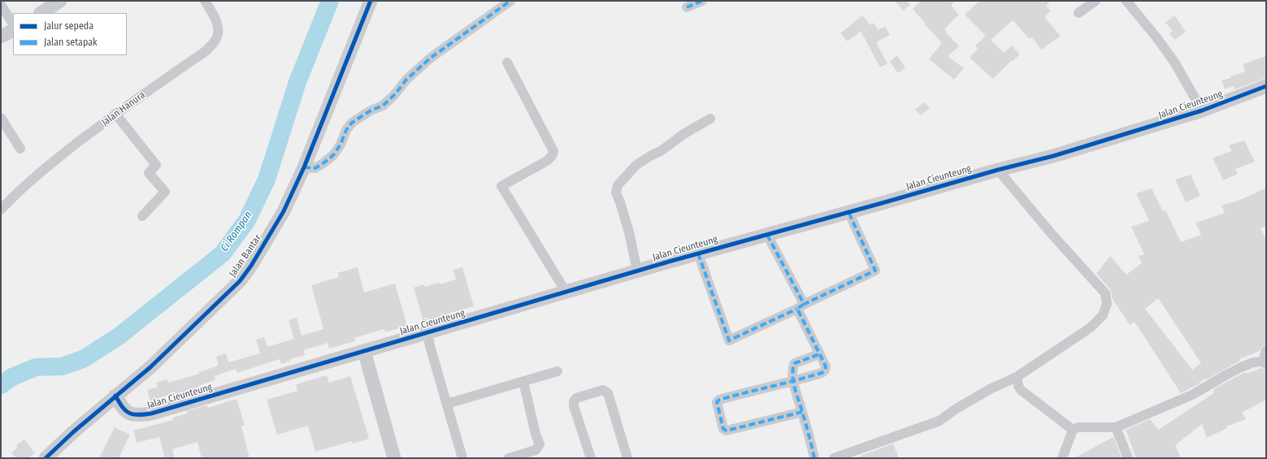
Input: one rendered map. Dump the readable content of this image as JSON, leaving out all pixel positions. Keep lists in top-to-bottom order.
{
  "streets": {
    "street": ["Jalan Cieunteung", "Jalan Hanura", "Jalan Bantar"]
  },
  "crossings": [
    ["Jalan Cieunteung", "Jalan Bantar"]
  ],
  "water": ["Ci Rompan"],
  "legend": ["Jalur sepeda", "Jalan setapak"]
}
